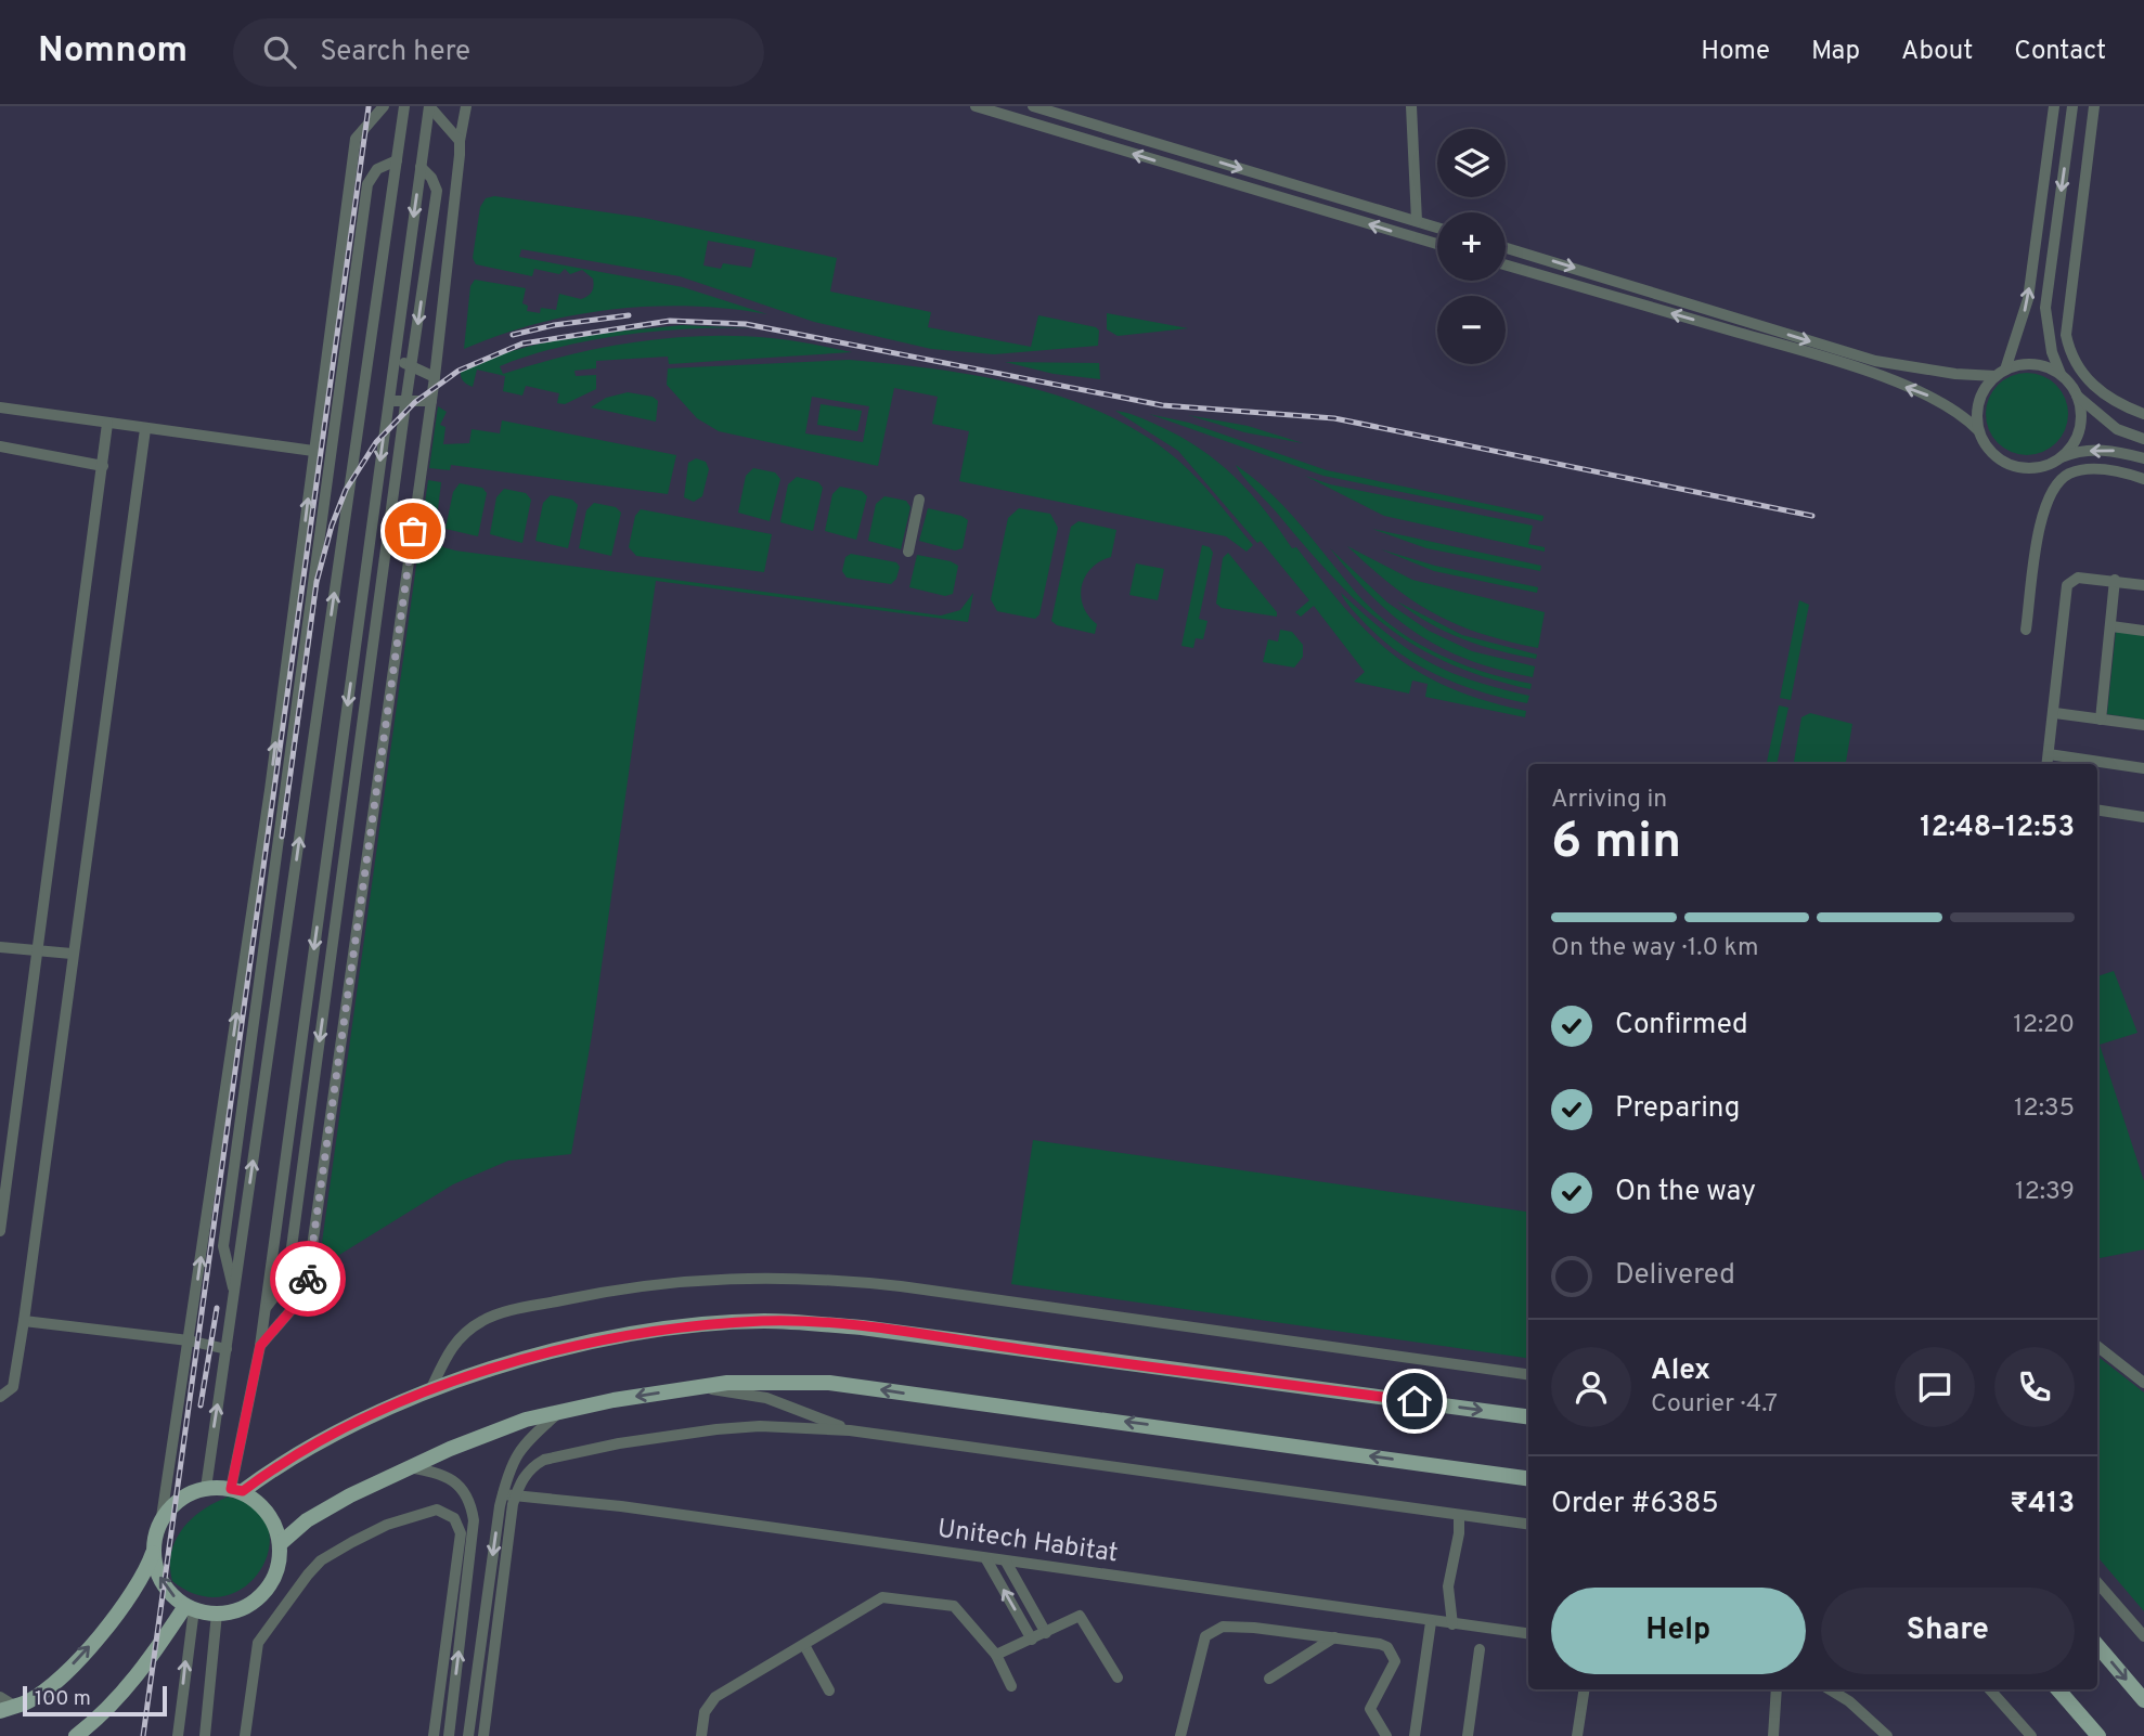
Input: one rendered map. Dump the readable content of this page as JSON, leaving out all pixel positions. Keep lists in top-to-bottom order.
{
  "streets": {
    "street": ["Unitech Habitat"]
  },
  "scale_bar": "100 m",
  "page": {
    "header": "Nomnom",
    "search": "Search here",
    "nav": [
      "Home",
      "Map",
      "About",
      "Contact"
    ],
    "map_buttons": ["+", "−"],
    "heading": ["6 min", "Arriving in", "12:48–12:53"],
    "panel": [
      "Alex",
      "Courier · 4.7",
      "Order #6385",
      "₹413"
    ],
    "bar": "On the way · 1.0 km",
    "list": [
      ["Confirmed", "12:20"],
      ["Preparing", "12:35"],
      ["On the way", "12:39"],
      "Delivered"
    ],
    "buttons": ["Help", "Share"],
    "scale": "100 m"
  }
}
